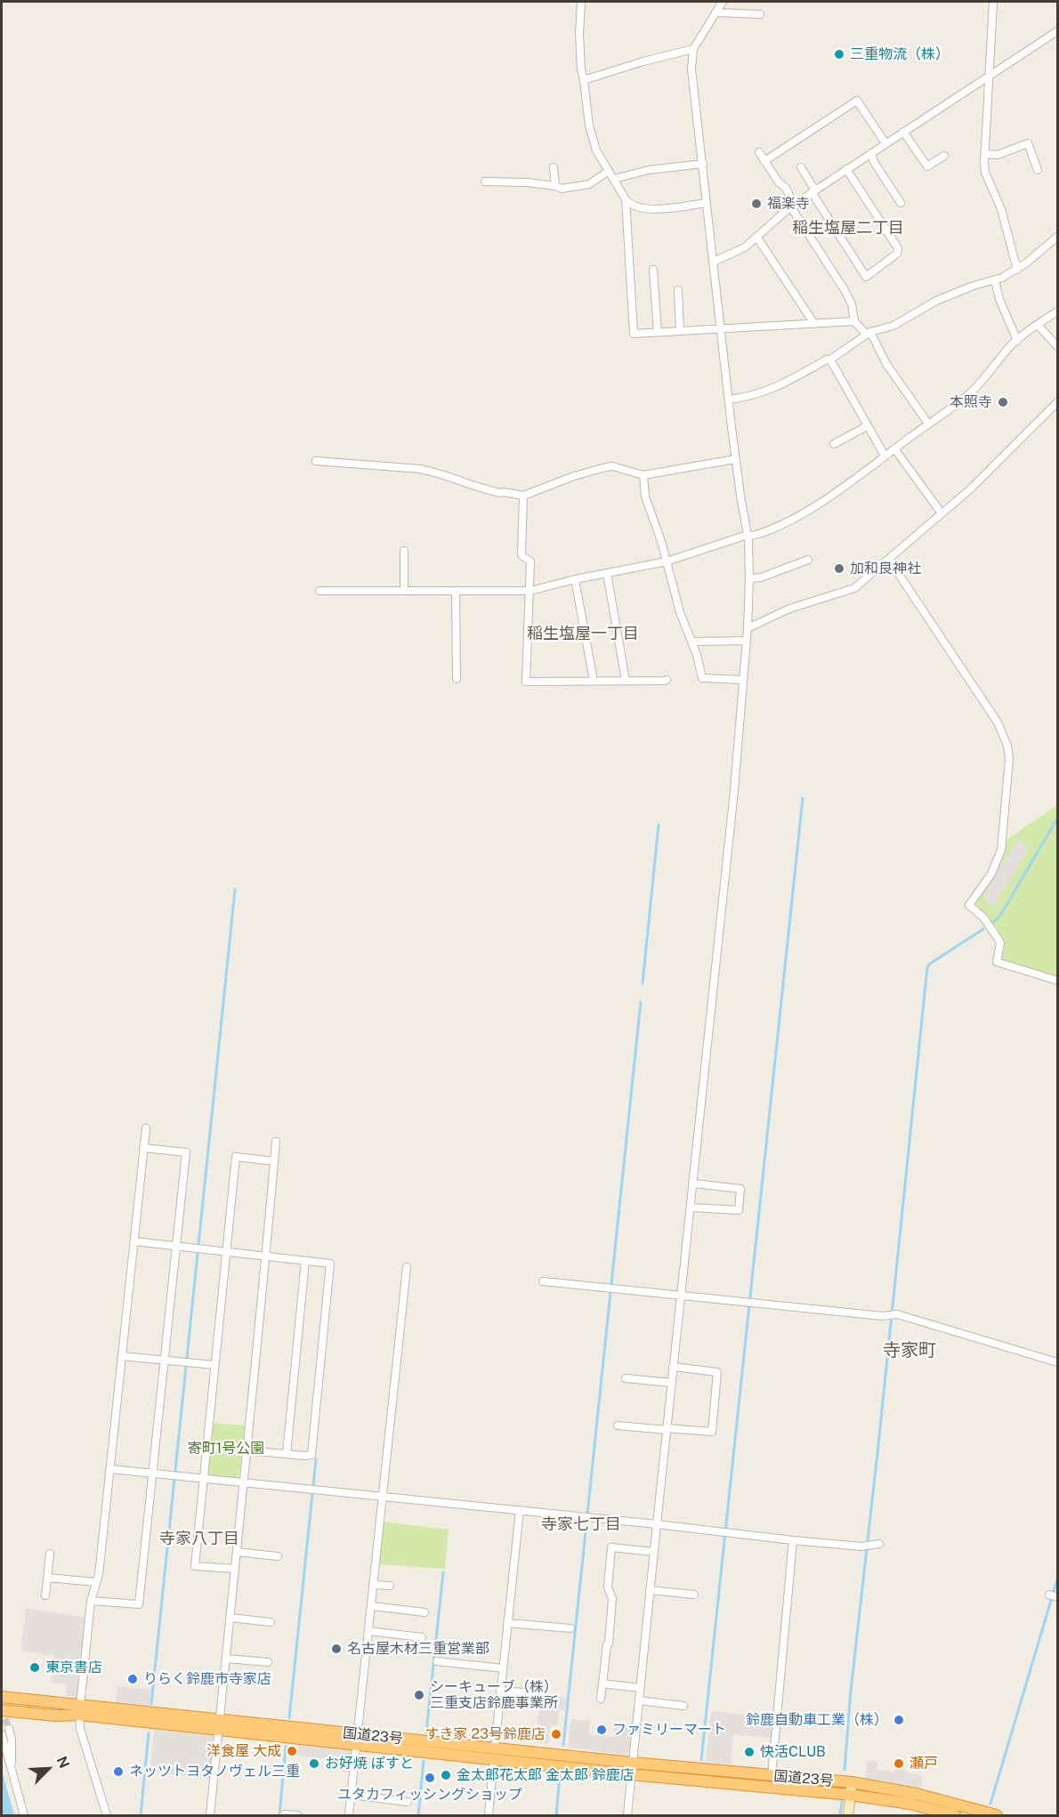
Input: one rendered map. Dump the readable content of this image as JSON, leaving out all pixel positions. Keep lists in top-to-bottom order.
{
  "streets": {
    "highway": ["国道23号"]
  },
  "districts": [
    "稲生塩屋二丁目",
    "稲生塩屋一丁目",
    "寺家町",
    "寺家七丁目",
    "寺家八丁目"
  ],
  "parks": ["寄町1号公園"],
  "places": [
    "三重物流（株）",
    "福楽寺",
    "本照寺",
    "加和良神社",
    "名古屋木材三重営業部",
    "東京書店",
    "りらく鈴鹿市寺家店",
    "シーキューブ（株） 三重支店鈴鹿事業所",
    "鈴鹿自動車工業（株）",
    "ファミリーマート",
    "すき家 23号鈴鹿店",
    "洋食屋 大成",
    "快活CLUB",
    "お好焼 ぽすと",
    "瀬戸",
    "ネッツトヨタノヴェル三重",
    "金太郎花太郎 金太郎 鈴鹿店",
    "ユタカフィッシングショップ"
  ],
  "north": "top right"
}
